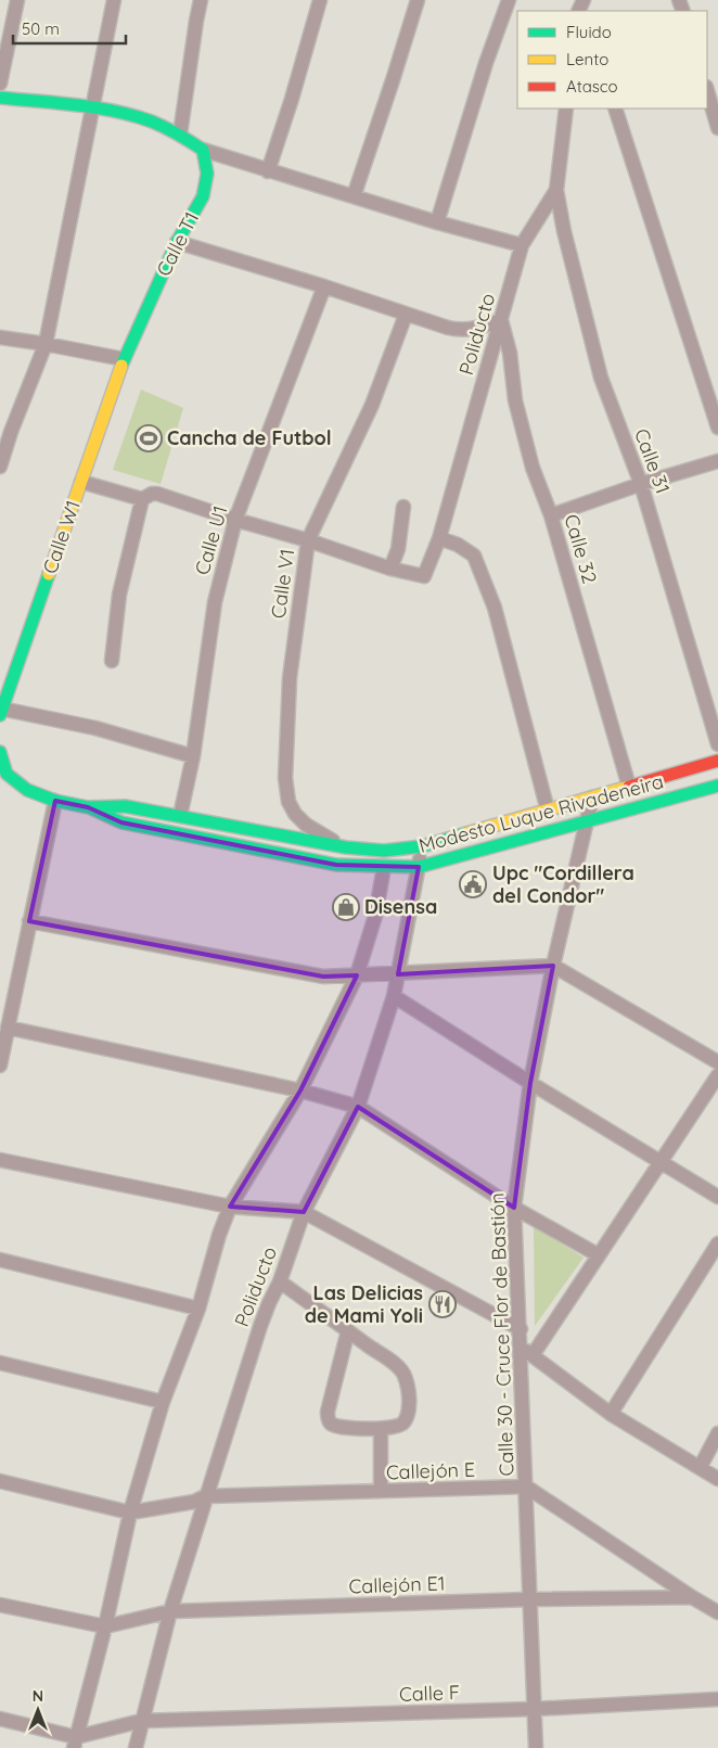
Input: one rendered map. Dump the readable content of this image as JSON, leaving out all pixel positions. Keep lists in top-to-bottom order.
{
  "streets": {
    "street": [
      "Calle T1",
      "Poliducto",
      "Calle 31",
      "Calle W1",
      "Calle U1",
      "Calle 32",
      "Calle V1",
      "Modesto Luque Rivadeneira",
      "Calle 30 - Cruce Flor de Bastión",
      "Callejón E",
      "Callejón E1",
      "Calle F"
    ]
  },
  "crossings": [
    ["Calle T1", "Calle W1"],
    ["Poliducto", "Calle 31"],
    ["Poliducto", "Calle 32"],
    ["Poliducto", "Modesto Luque Rivadeneira"],
    ["Poliducto", "Callejón E"],
    ["Poliducto", "Callejón E1"],
    ["Poliducto", "Calle F"],
    ["Calle U1", "Modesto Luque Rivadeneira"],
    ["Calle 32", "Modesto Luque Rivadeneira"],
    ["Calle V1", "Modesto Luque Rivadeneira"],
    ["Modesto Luque Rivadeneira", "Calle 30 - Cruce Flor de Bastión"],
    ["Calle 30 - Cruce Flor de Bastión", "Callejón E"],
    ["Calle 30 - Cruce Flor de Bastión", "Callejón E1"],
    ["Calle 30 - Cruce Flor de Bastión", "Calle F"]
  ],
  "places": {
    "sports": ["Cancha de Futbol"],
    "public building": ["Upc \"Cordillera del Condor\""],
    "shop": ["Disensa"],
    "restaurant": ["Las Delicias de Mami Yoli"]
  },
  "legend": ["Fluido", "Lento", "Atasco"],
  "scale_bar": "50 m",
  "north": "top"
}
